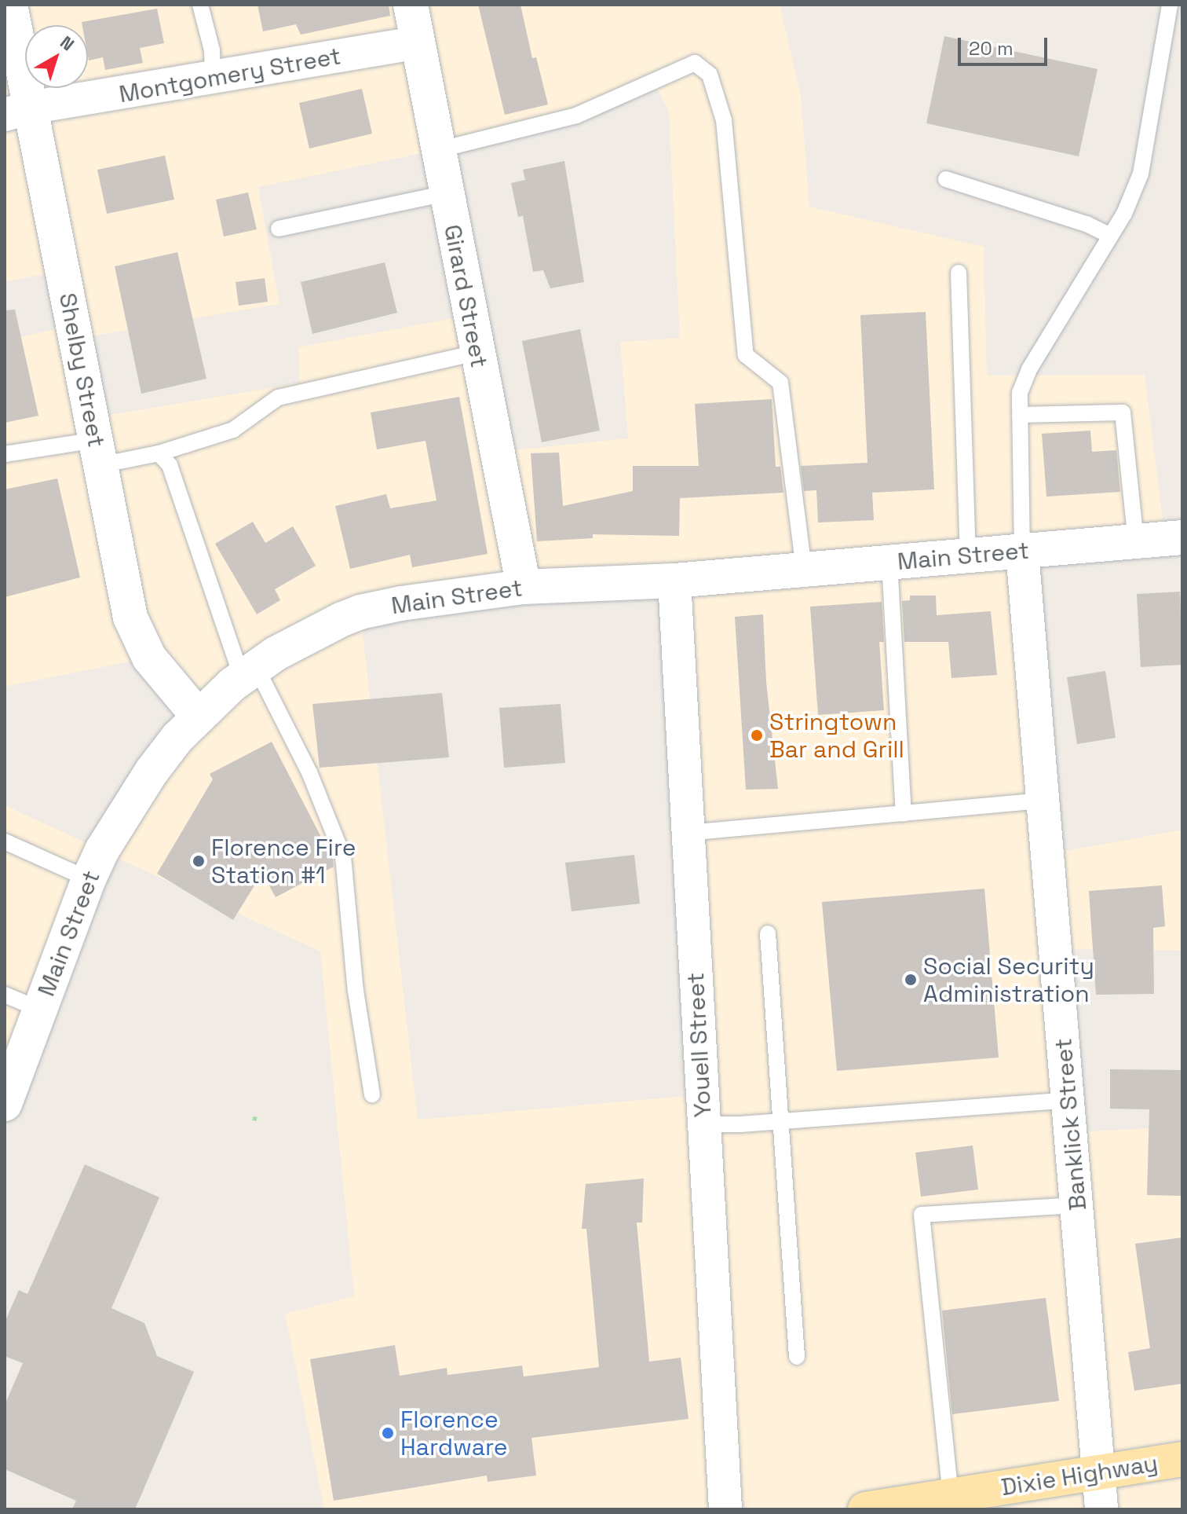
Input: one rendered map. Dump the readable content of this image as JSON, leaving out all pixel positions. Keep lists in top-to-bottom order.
{
  "streets": {
    "main road": ["Dixie Highway"],
    "street": [
      "Montgomery Street",
      "Girard Street",
      "Shelby Street",
      "Main Street",
      "Youell Street",
      "Banklick Street"
    ]
  },
  "crossings": [
    ["Montgomery Street", "Girard Street"],
    ["Montgomery Street", "Shelby Street"],
    ["Girard Street", "Main Street"],
    ["Shelby Street", "Main Street"],
    ["Main Street", "Youell Street"],
    ["Main Street", "Banklick Street"],
    ["Banklick Street", "Dixie Highway"]
  ],
  "places": [
    "Stringtown Bar and Grill",
    "Florence Fire Station #1",
    "Social Security Administration",
    "Florence Hardware"
  ],
  "scale_bar": "20 m",
  "north": "top right"
}
